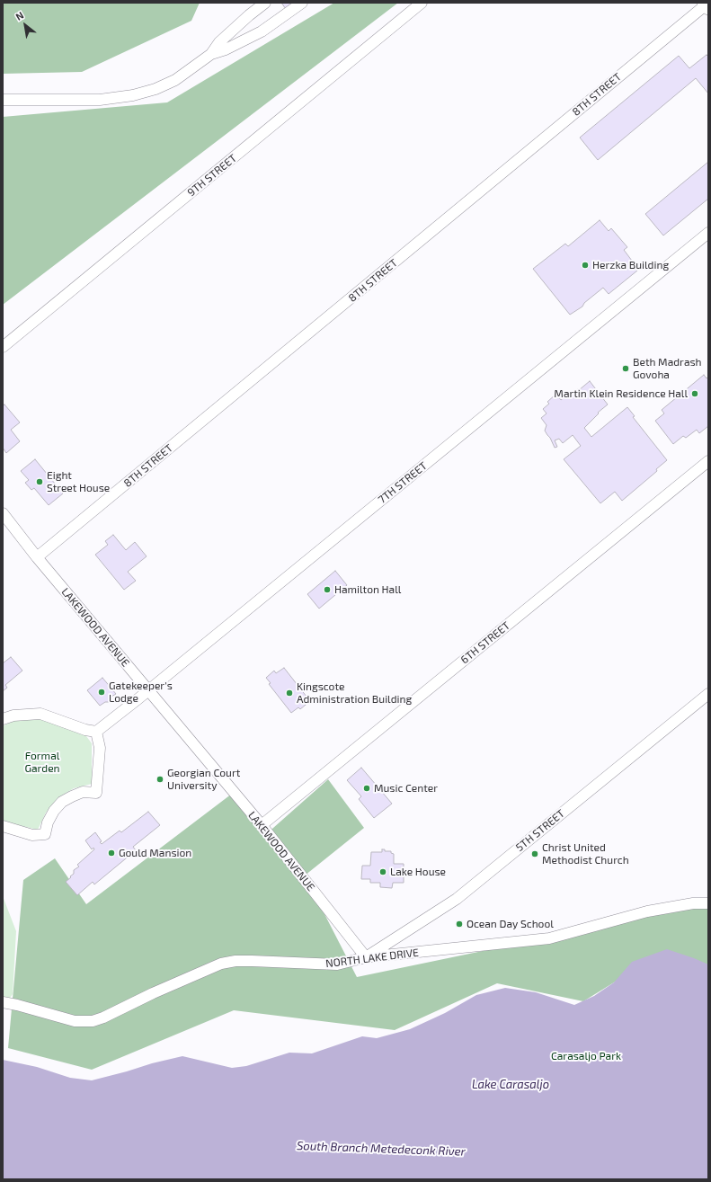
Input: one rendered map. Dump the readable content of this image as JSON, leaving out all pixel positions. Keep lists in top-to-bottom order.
{
  "streets": {
    "street": [
      "8TH STREET",
      "9TH STREET",
      "7TH STREET",
      "LAKEWOOD AVENUE",
      "6TH STREET",
      "5TH STREET",
      "NORTH LAKE DRIVE"
    ]
  },
  "crossings": [
    ["8TH STREET", "LAKEWOOD AVENUE"],
    ["7TH STREET", "LAKEWOOD AVENUE"],
    ["LAKEWOOD AVENUE", "6TH STREET"],
    ["LAKEWOOD AVENUE", "5TH STREET"],
    ["LAKEWOOD AVENUE", "NORTH LAKE DRIVE"],
    ["5TH STREET", "NORTH LAKE DRIVE"]
  ],
  "water": ["Lake Carasaljo", "South Branch Metedeconk River"],
  "parks": ["Formal Garden", "Carasaljo Park"],
  "places": [
    "Herzka Building",
    "Beth Madrash Govoha",
    "Martin Klein Residence Hall",
    "Eight Street House",
    "Hamilton Hall",
    "Gatekeeper's Lodge",
    "Kingscote Administration Building",
    "Georgian Court University",
    "Music Center",
    "Gould Mansion",
    "Christ United Methodist Church",
    "Lake House",
    "Ocean Day School"
  ],
  "north": "top left"
}
